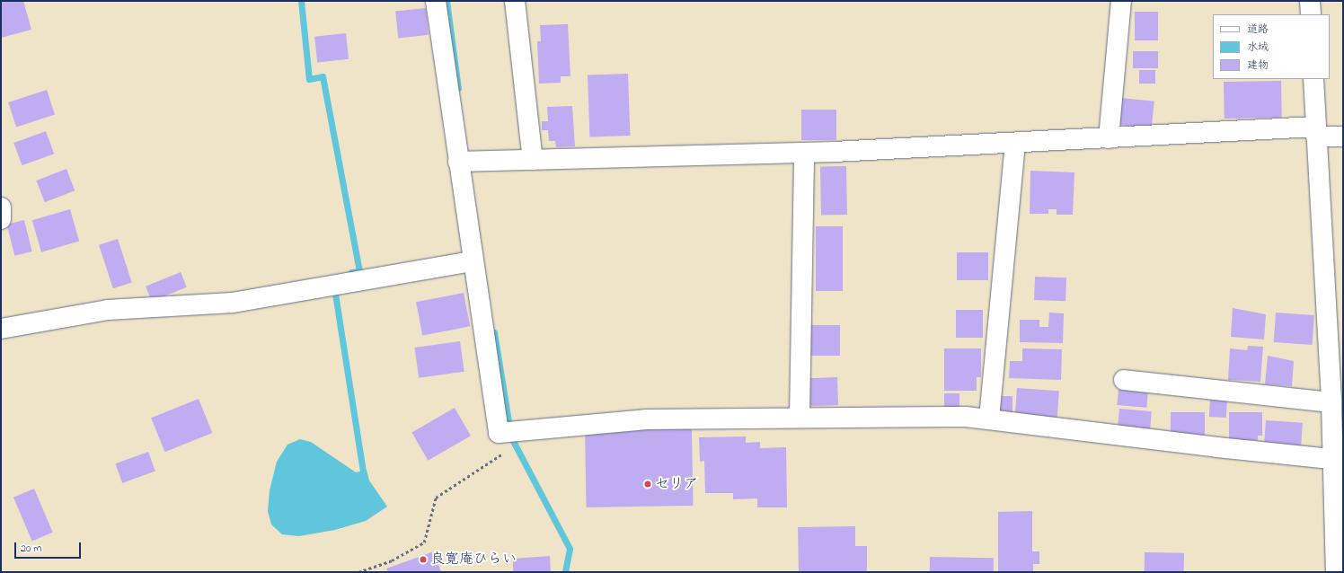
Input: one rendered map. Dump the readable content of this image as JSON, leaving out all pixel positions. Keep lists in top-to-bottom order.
{
  "places": ["セリア", "良寛庵ひらい"],
  "legend": ["道路", "水域", "建物"],
  "scale_bar": "20 m"
}
